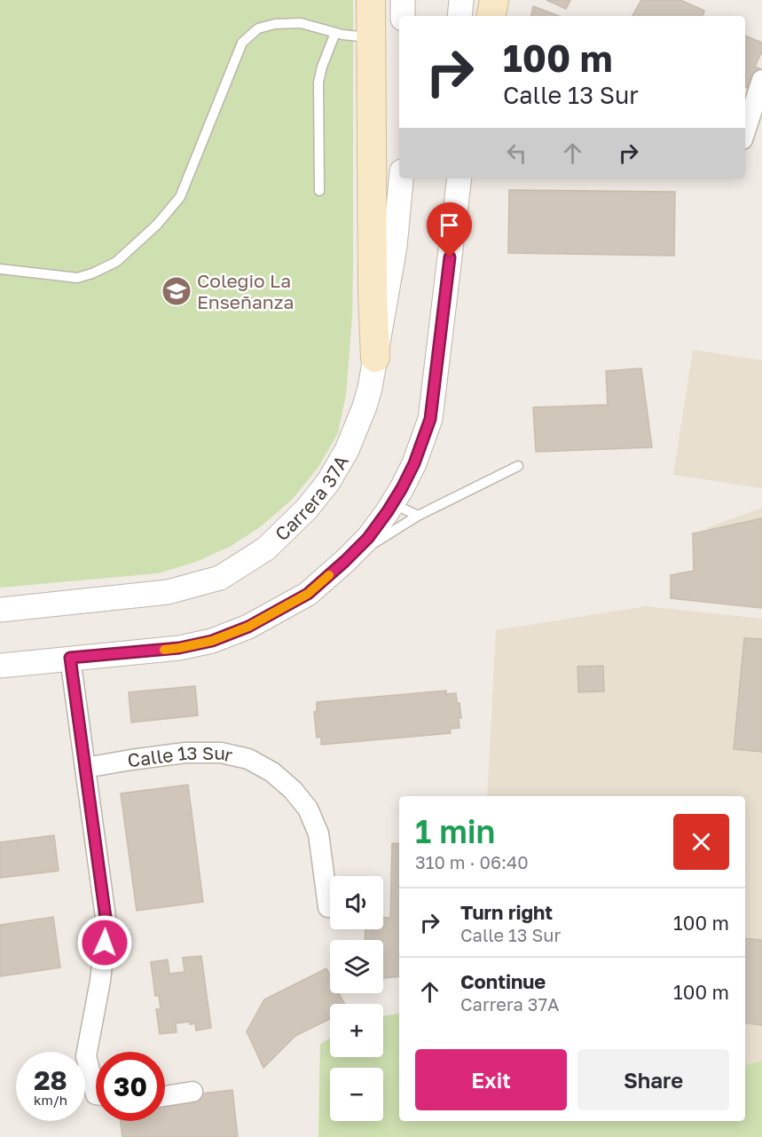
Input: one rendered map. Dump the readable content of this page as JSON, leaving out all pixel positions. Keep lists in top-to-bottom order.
{
  "streets": {
    "street": ["Carrera 37A", "Calle 13 Sur"]
  },
  "places": {
    "school or university": ["Colegio La Enseñanza"]
  },
  "page": {
    "turn": ["100 m", "Calle 13 Sur"],
    "heading": ["1 min", "310 m · 06:40"],
    "map_buttons": ["+", "−"],
    "list": [
      {
        "name": "Turn right",
        "note": "Calle 13 Sur",
        "value": "100 m"
      },
      {
        "name": "Continue",
        "note": "Carrera 37A",
        "value": "100 m"
      }
    ],
    "buttons": ["Exit", "Share"],
    "speed": "28 km/h",
    "limit": "30"
  }
}
